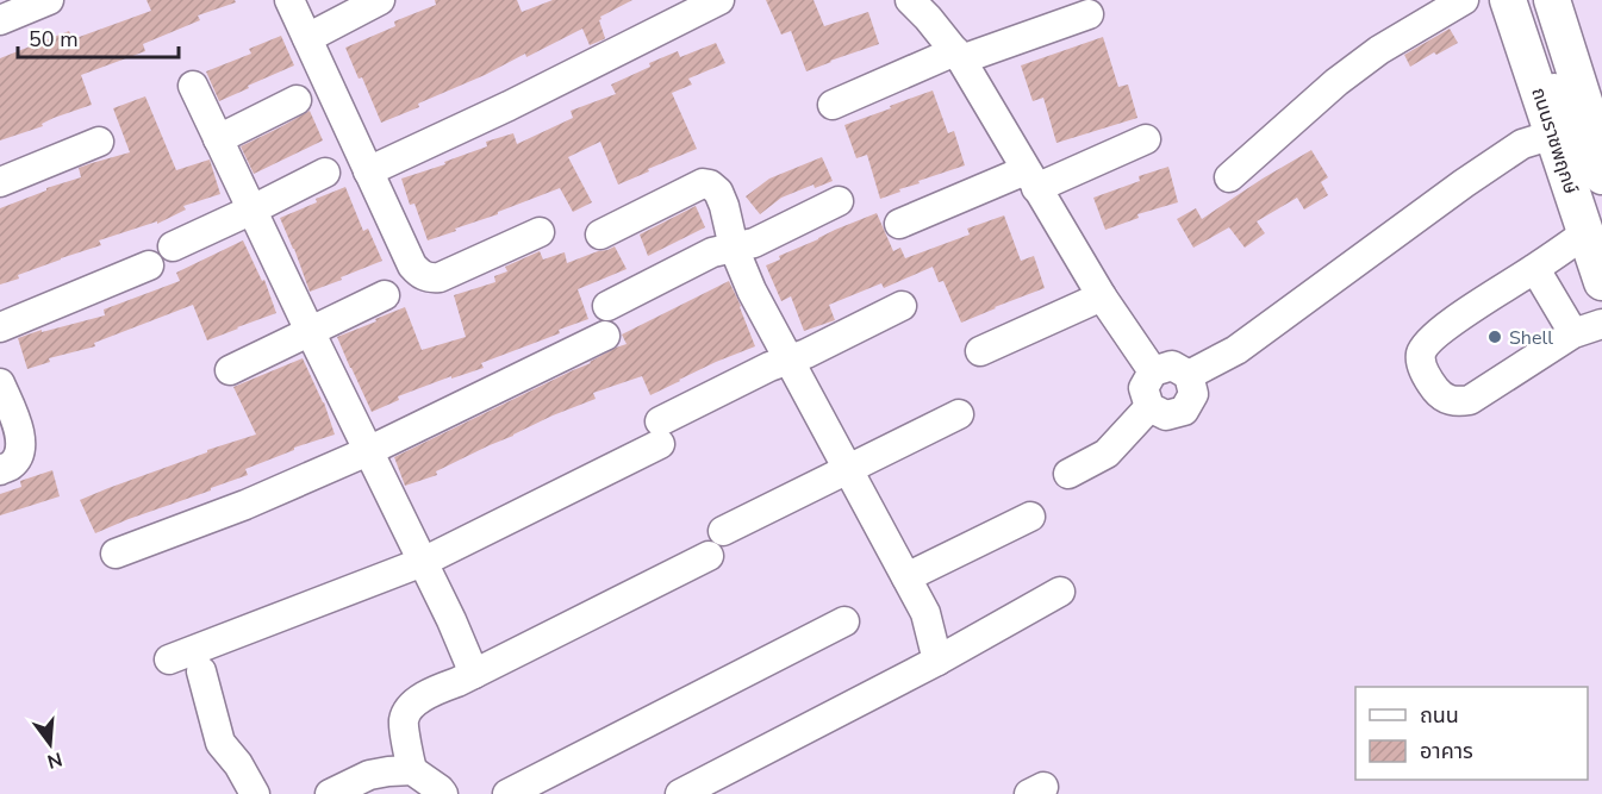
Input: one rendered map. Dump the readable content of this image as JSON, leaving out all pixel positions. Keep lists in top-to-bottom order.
{
  "streets": {
    "main road": ["ถนนราชพฤกษ์"]
  },
  "places": ["Shell"],
  "legend": ["ถนน", "อาคาร"],
  "scale_bar": "50 m",
  "north": "bottom"
}
